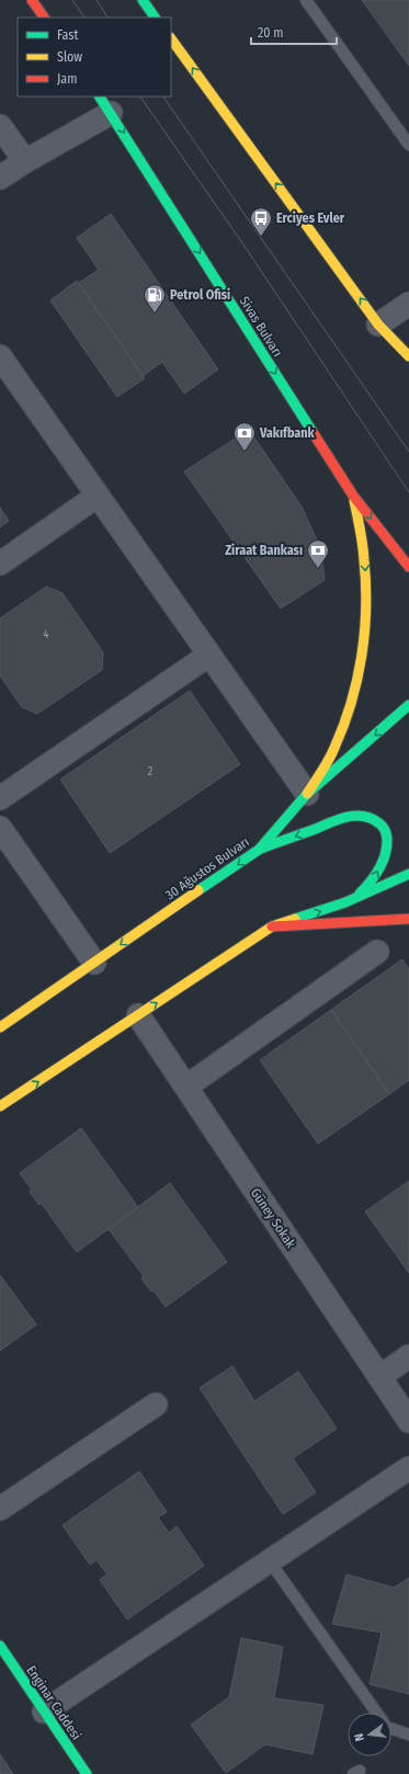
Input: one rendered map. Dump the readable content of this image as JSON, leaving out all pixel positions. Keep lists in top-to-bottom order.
{
  "streets": {
    "main road": ["Sivas Bulvarı", "30 Ağustos Bulvarı", "Enginar Caddesi"],
    "street": ["Güney Sokak"]
  },
  "one_way": ["Sivas Bulvarı"],
  "places": {
    "bus stop": ["Erciyes Evler"],
    "fuel station": ["Petrol Ofisi"],
    "bank": ["Vakıfbank", "Ziraat Bankası"]
  },
  "house_numbers": ["4", "2"],
  "legend": ["Fast", "Slow", "Jam"],
  "scale_bar": "20 m",
  "north": "left"
}
